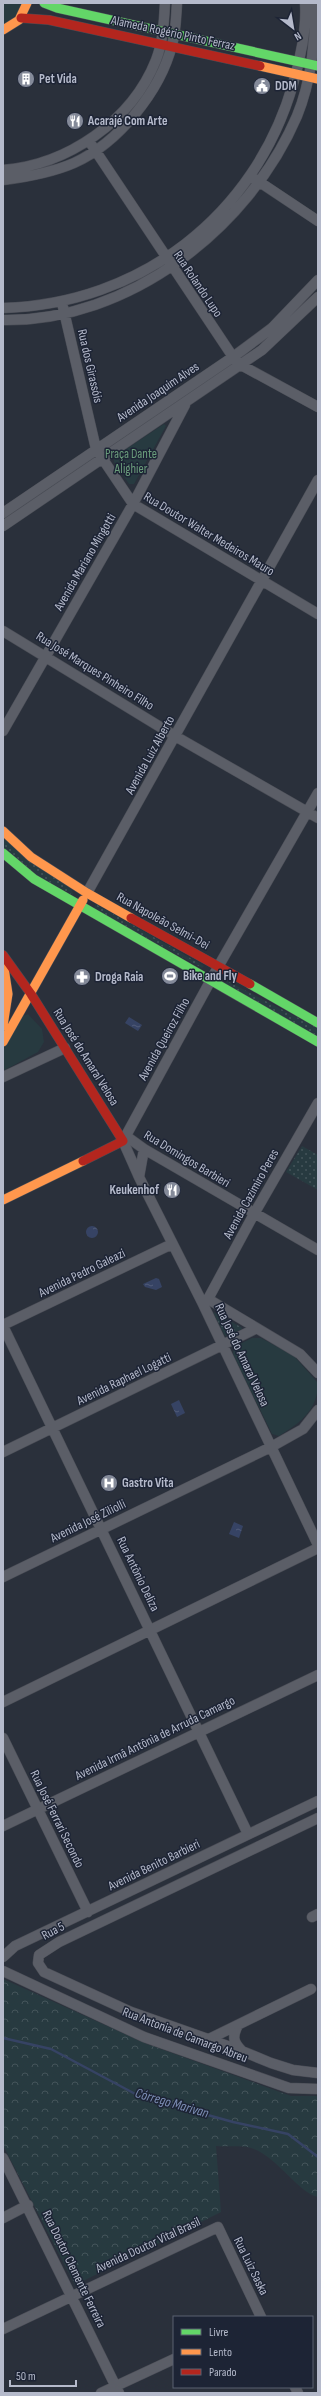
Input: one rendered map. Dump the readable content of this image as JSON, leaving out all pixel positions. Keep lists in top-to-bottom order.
{
  "streets": {
    "main road": [
      "Alameda Rogério Pinto Ferraz",
      "Avenida Luiz Alberto",
      "Rua Napoleão Selmi-Dei",
      "Rua José do Amaral Velosa"
    ],
    "street": [
      "Rua Rolando Lupo",
      "Rua dos Girassóis",
      "Avenida Joaquim Alves",
      "Rua Doutor Walter Medeiros Mauro",
      "Avenida Mariano Mingotti",
      "Rua José Marques Pinheiro Filho",
      "Avenida Queiroz Filho",
      "Rua Domingos Barbieri",
      "Avenida Cazimiro Peres",
      "Avenida Pedro Galeazi",
      "Avenida Raphael Logatti",
      "Avenida José Ziliolli",
      "Rua Antônio Deliza",
      "Avenida Irmã Antônia de Arruda Camargo",
      "Rua José Ferrari Secondo",
      "Avenida Benito Barbieri",
      "Rua 5",
      "Rua Antonia de Camargo Abreu",
      "Avenida Doutor Vital Brasil",
      "Rua Luiz Saska",
      "Rua Doutor Clemente Ferreira"
    ]
  },
  "crossings": [
    ["Rua Rolando Lupo", "Avenida Joaquim Alves"],
    ["Rua dos Girassóis", "Avenida Joaquim Alves"],
    ["Rua dos Girassóis", "Rua Doutor Walter Medeiros Mauro"],
    ["Avenida Joaquim Alves", "Rua Doutor Walter Medeiros Mauro"],
    ["Avenida Joaquim Alves", "Avenida Mariano Mingotti"],
    ["Rua Doutor Walter Medeiros Mauro", "Avenida Mariano Mingotti"],
    ["Rua Doutor Walter Medeiros Mauro", "Avenida Luiz Alberto"],
    ["Avenida Mariano Mingotti", "Rua José Marques Pinheiro Filho"],
    ["Rua José Marques Pinheiro Filho", "Avenida Luiz Alberto"],
    ["Rua José Marques Pinheiro Filho", "Avenida Queiroz Filho"],
    ["Avenida Luiz Alberto", "Rua Napoleão Selmi-Dei"],
    ["Avenida Luiz Alberto", "Rua José do Amaral Velosa"],
    ["Rua Napoleão Selmi-Dei", "Avenida Queiroz Filho"],
    ["Avenida Queiroz Filho", "Rua José do Amaral Velosa"],
    ["Avenida Queiroz Filho", "Rua Domingos Barbieri"],
    ["Rua José do Amaral Velosa", "Rua Domingos Barbieri"],
    ["Rua José do Amaral Velosa", "Avenida Cazimiro Peres"],
    ["Rua José do Amaral Velosa", "Avenida Pedro Galeazi"],
    ["Rua José do Amaral Velosa", "Avenida Raphael Logatti"],
    ["Rua José do Amaral Velosa", "Avenida José Ziliolli"],
    ["Rua Domingos Barbieri", "Avenida Cazimiro Peres"],
    ["Avenida Pedro Galeazi", "Rua Antônio Deliza"],
    ["Avenida Raphael Logatti", "Rua Antônio Deliza"],
    ["Avenida José Ziliolli", "Rua Antônio Deliza"],
    ["Rua Antônio Deliza", "Avenida Irmã Antônia de Arruda Camargo"],
    ["Rua Antônio Deliza", "Avenida Benito Barbieri"],
    ["Avenida Irmã Antônia de Arruda Camargo", "Rua José Ferrari Secondo"],
    ["Rua José Ferrari Secondo", "Avenida Benito Barbieri"],
    ["Avenida Doutor Vital Brasil", "Rua Luiz Saska"],
    ["Avenida Doutor Vital Brasil", "Rua Doutor Clemente Ferreira"]
  ],
  "water": ["Córrego Marivan"],
  "parks": ["Praça Dante Alighier"],
  "places": {
    "building": ["Pet Vida"],
    "public building": ["DDM"],
    "restaurant": ["Acarajé Com Arte", "Keukenhof"],
    "sports": ["Bike and Fly"],
    "pharmacy": ["Droga Raia"],
    "hospital": ["Gastro Vita"]
  },
  "legend": ["Livre", "Lento", "Parado"],
  "scale_bar": "50 m",
  "north": "bottom right"
}
